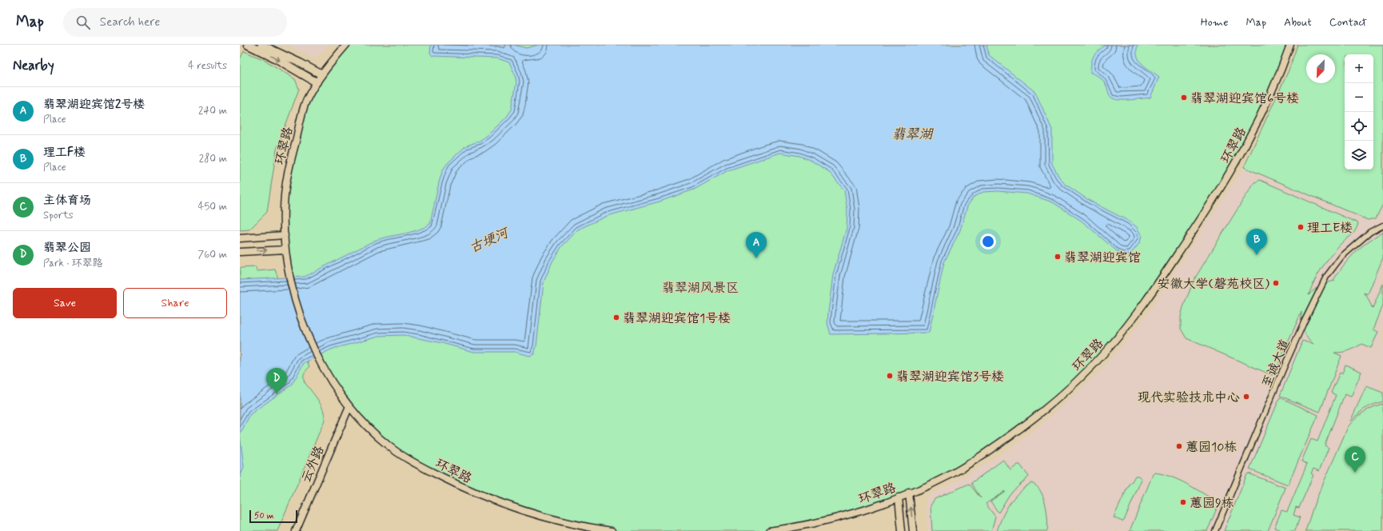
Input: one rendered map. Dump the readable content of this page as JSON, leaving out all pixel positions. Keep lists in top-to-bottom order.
{
  "streets": {
    "street": ["环翠路", "至诚大道", "云外路"]
  },
  "crossings": [
    ["环翠路", "云外路"]
  ],
  "water": ["翡翠湖", "古埂河"],
  "parks": ["翡翠湖风景区"],
  "places": [
    "翡翠湖迎宾馆6号楼",
    "理工E楼",
    "翡翠湖迎宾馆",
    "安徽大学(磬苑校区)",
    "翡翠湖迎宾馆1号楼",
    "翡翠湖迎宾馆3号楼",
    "现代实验技术中心",
    "蕙园10栋",
    "蕙园9栋"
  ],
  "scale_bar": "50 m",
  "north": "bottom left",
  "page": {
    "header": "Map",
    "search": "Search here",
    "nav": [
      "Home",
      "Map",
      "About",
      "Contact"
    ],
    "heading": ["Nearby", "4 results"],
    "map_buttons": ["+", "−"],
    "list": [
      {
        "mark": "A",
        "name": "翡翠湖迎宾馆2号楼",
        "note": "Place",
        "value": "240 m"
      },
      {
        "mark": "B",
        "name": "理工F楼",
        "note": "Place",
        "value": "280 m"
      },
      {
        "mark": "C",
        "name": "主体育场",
        "note": "Sports",
        "value": "450 m"
      },
      {
        "mark": "D",
        "name": "翡翠公园",
        "note": "Park · 环翠路",
        "value": "760 m"
      }
    ],
    "pins": [
      "B",
      "A",
      "D",
      "C"
    ],
    "buttons": ["Save", "Share"],
    "scale": "50 m"
  }
}
